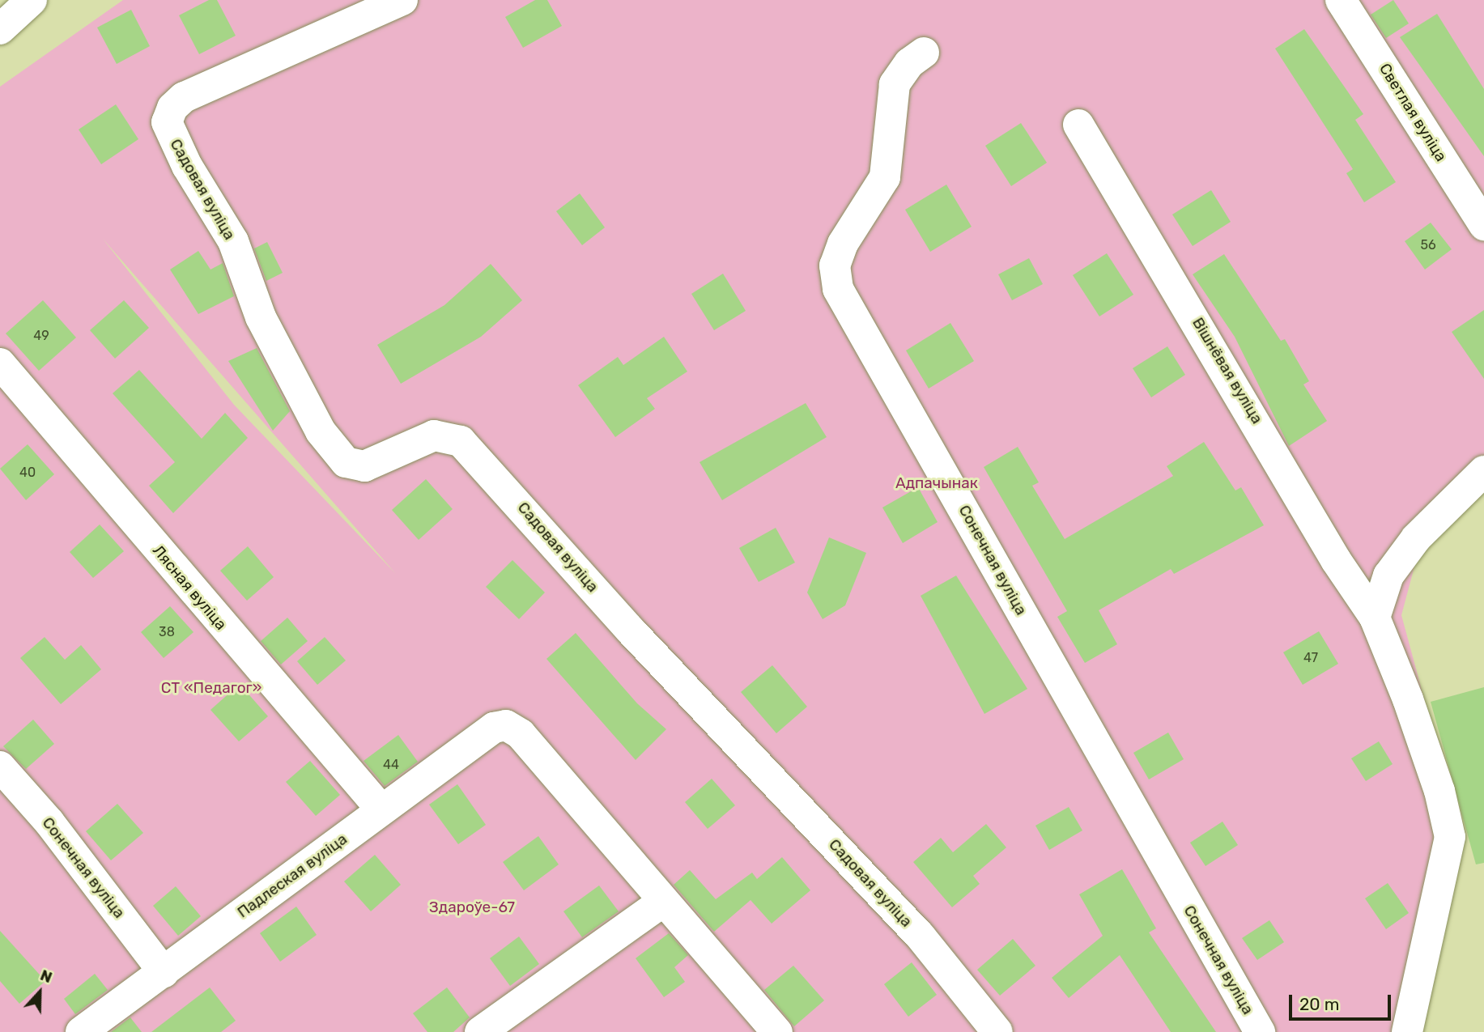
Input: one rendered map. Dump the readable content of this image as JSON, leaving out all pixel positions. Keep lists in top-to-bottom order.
{
  "streets": {
    "street": [
      "Светлая вуліца",
      "Садовая вуліца",
      "Вішнёвая вуліца",
      "Сонечная вуліца",
      "Лясная вуліца",
      "Падлеская вуліца"
    ]
  },
  "crossings": [
    ["Сонечная вуліца", "Падлеская вуліца"],
    ["Лясная вуліца", "Падлеская вуліца"]
  ],
  "parks": ["Адпачынак", "СТ «Педагог»", "Здароўе-67"],
  "house_numbers": [
    "56",
    "49",
    "40",
    "38",
    "47",
    "44"
  ],
  "scale_bar": "20 m",
  "north": "top"
}
